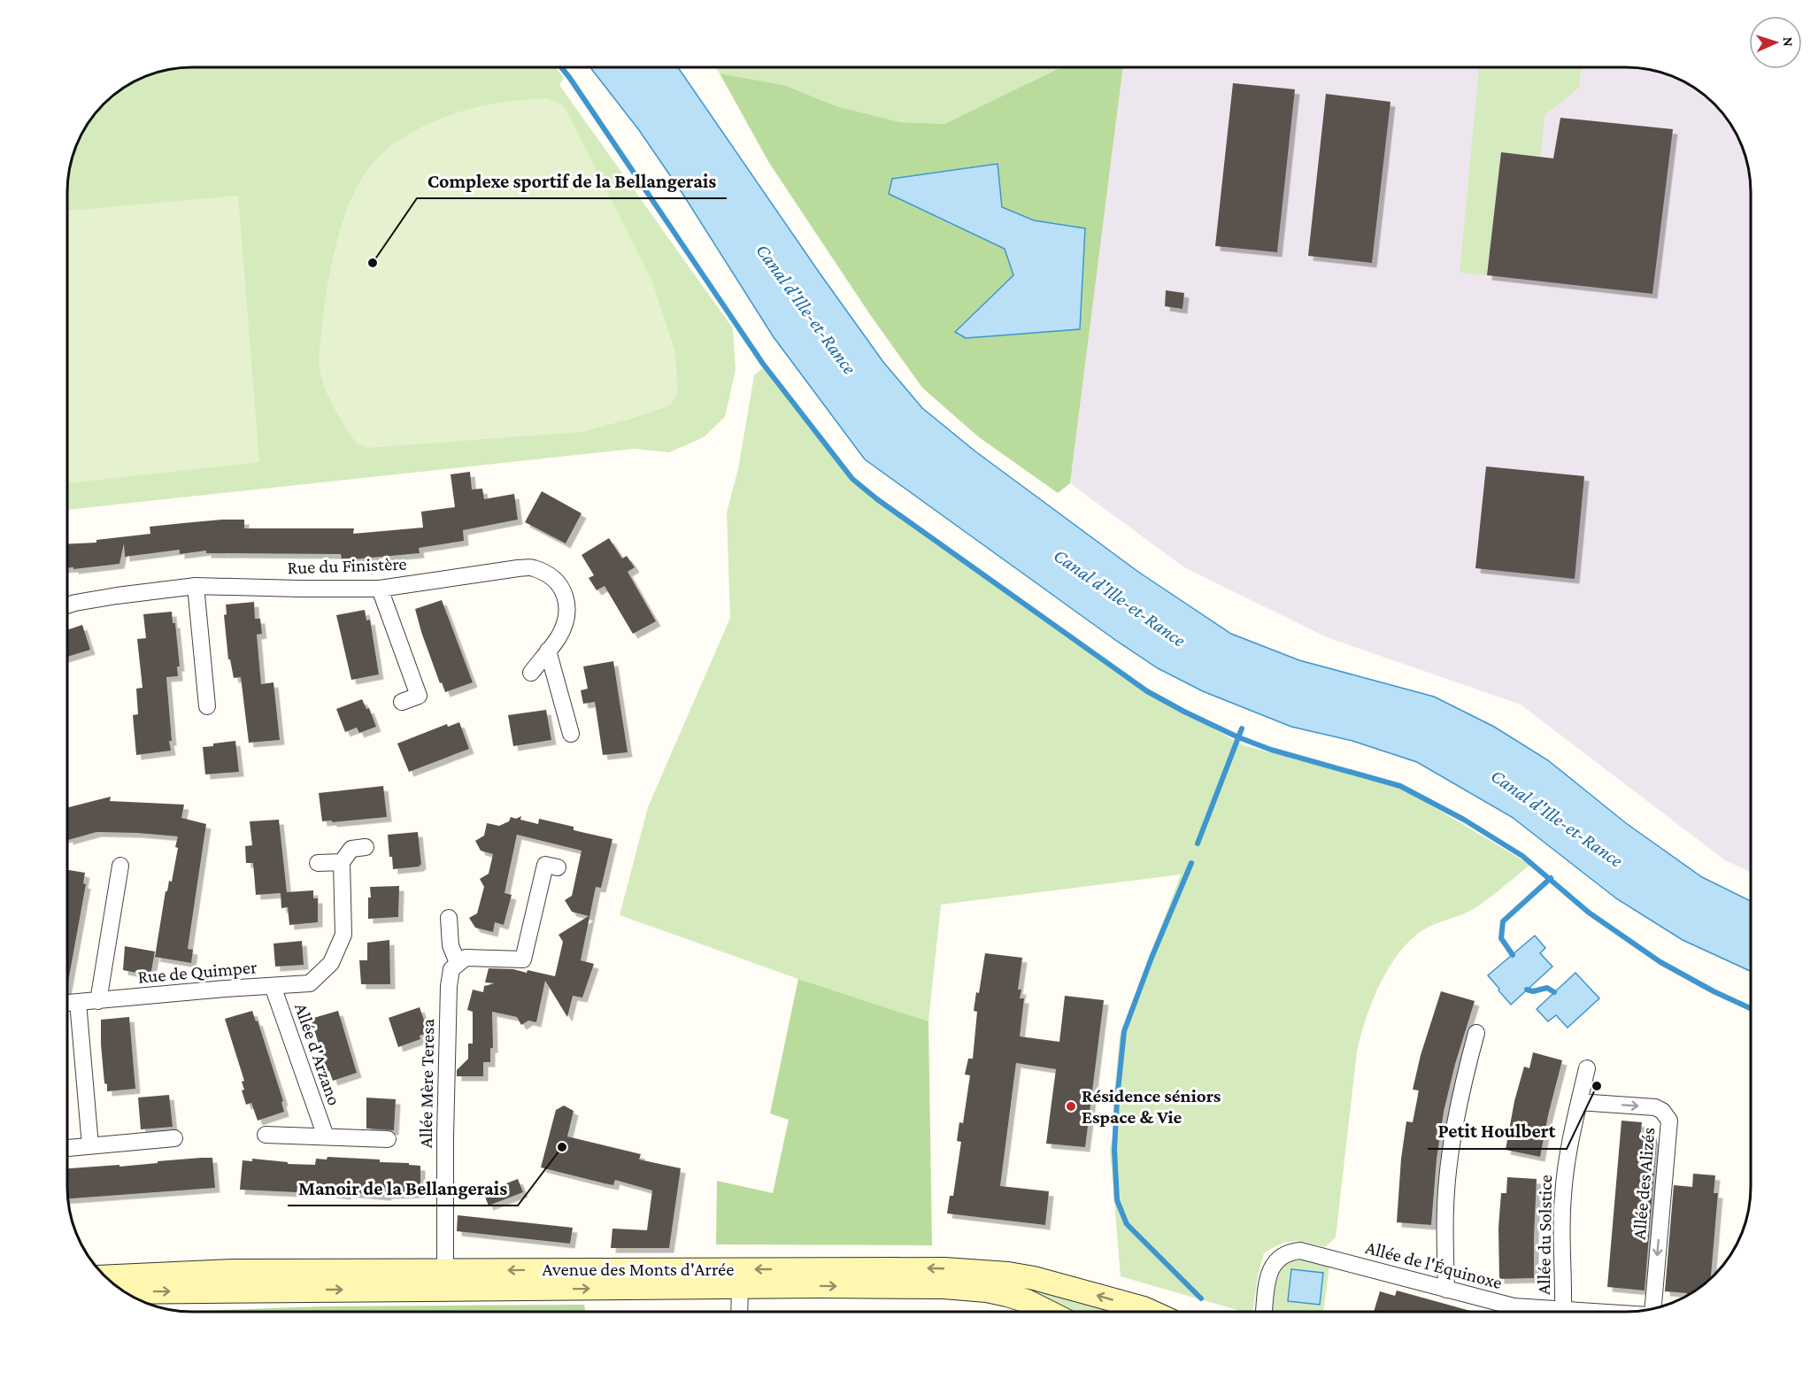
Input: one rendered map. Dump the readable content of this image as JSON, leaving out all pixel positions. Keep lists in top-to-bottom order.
{
  "streets": {
    "street": [
      "Rue du Finistère",
      "Rue de Quimper",
      "Allée d'Arzano",
      "Allée Mère Teresa",
      "Allée des Alizés",
      "Allée du Solstice",
      "Allée de l'Équinoxe",
      "Avenue des Monts d'Arrée"
    ]
  },
  "crossings": [
    ["Rue de Quimper", "Allée d'Arzano"],
    ["Allée Mère Teresa", "Avenue des Monts d'Arrée"],
    ["Allée des Alizés", "Allée du Solstice"],
    ["Allée du Solstice", "Allée de l'Équinoxe"]
  ],
  "water": ["Canal d'Ille-et-Rance"],
  "places": [
    "Complexe sportif de la Bellangerais",
    "Petit Houlbert",
    "Résidence séniors Espace & Vie",
    "Manoir de la Bellangerais"
  ],
  "north": "right"
}
